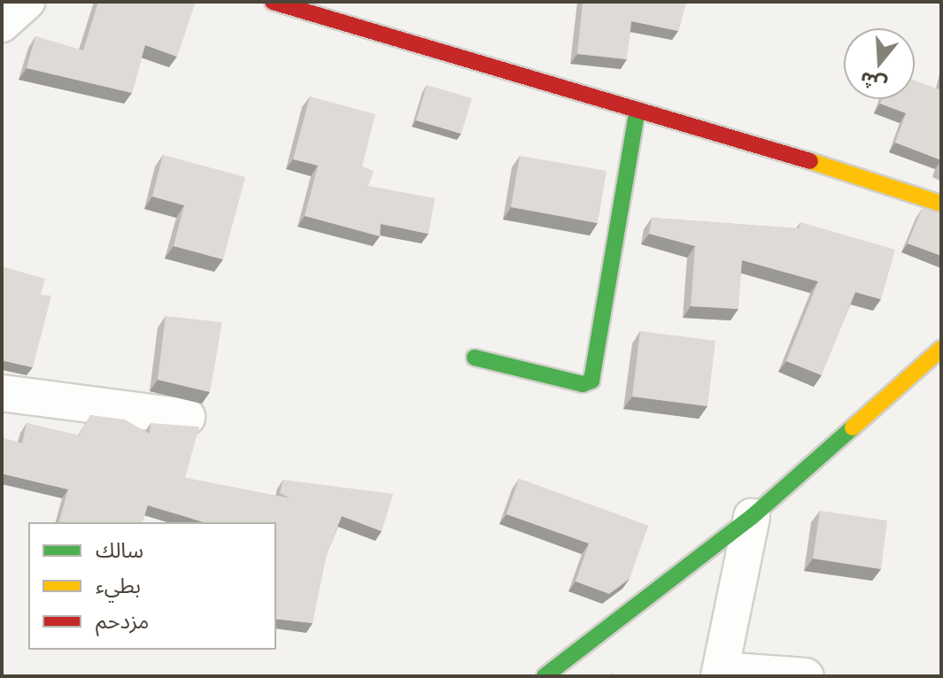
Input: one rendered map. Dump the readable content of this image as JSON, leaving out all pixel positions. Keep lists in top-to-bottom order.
{
  "legend": ["سالك", "بطيء", "مزدحم"],
  "north": "bottom"
}
